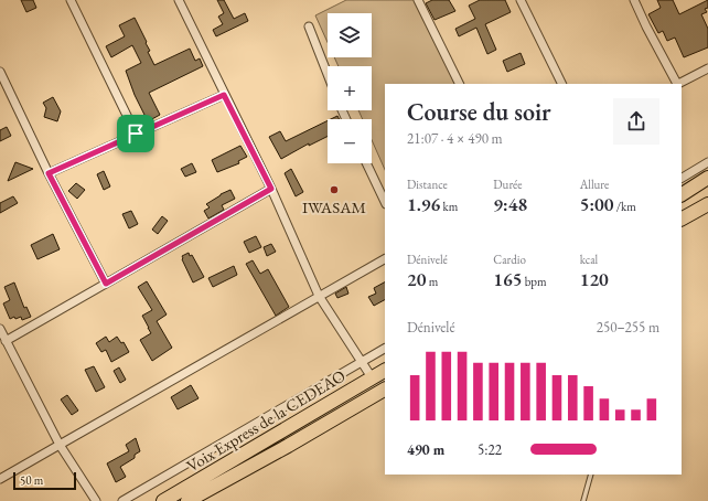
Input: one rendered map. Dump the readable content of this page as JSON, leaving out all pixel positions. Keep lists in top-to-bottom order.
{
  "streets": {
    "main road": ["Voix Express de la CEDEAO"]
  },
  "places": ["IWASAM"],
  "scale_bar": "50 m",
  "page": {
    "map_buttons": ["+", "−"],
    "heading": ["Course du soir", "21:07 · 4 × 490 m"],
    "stats": [
      ["Distance", "1.96 km"],
      ["Durée", "9:48"],
      ["Allure", "5:00 /km"],
      ["Dénivelé", "20 m"],
      ["Cardio", "165 bpm"],
      ["kcal", "120"]
    ],
    "chart": ["Dénivelé", "250–255 m"],
    "list": [
      {
        "name": "490 m",
        "note": "5:22"
      }
    ],
    "scale": "50 m"
  }
}
